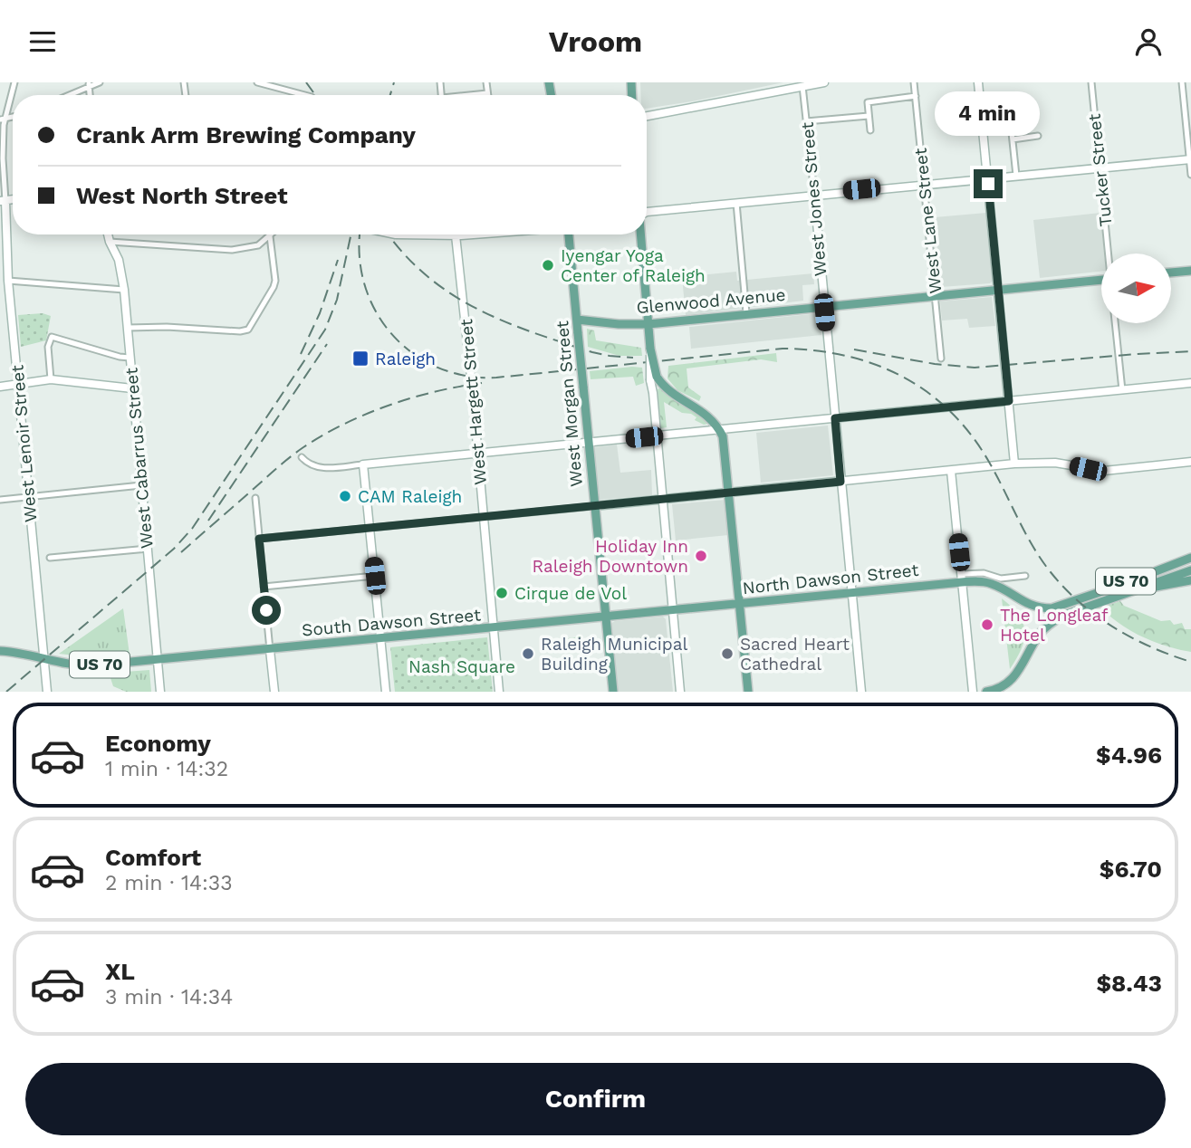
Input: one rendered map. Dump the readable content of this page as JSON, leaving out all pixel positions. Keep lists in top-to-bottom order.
{
  "streets": {
    "main road": [
      "Glenwood Avenue",
      "West Morgan Street",
      "North Dawson Street",
      "US 70",
      "South Dawson Street"
    ],
    "street": [
      "Tucker Street",
      "West Jones Street",
      "West Lane Street",
      "West Hargett Street",
      "West Lenoir Street",
      "West Cabarrus Street"
    ]
  },
  "crossings": [
    ["West Jones Street", "Glenwood Avenue"],
    ["West Jones Street", "North Dawson Street"],
    ["West Lane Street", "Glenwood Avenue"],
    ["Glenwood Avenue", "West Morgan Street"],
    ["West Hargett Street", "South Dawson Street"],
    ["West Morgan Street", "South Dawson Street"],
    ["West Lenoir Street", "South Dawson Street"],
    ["West Cabarrus Street", "South Dawson Street"],
    ["North Dawson Street", "South Dawson Street"]
  ],
  "parks": ["Nash Square"],
  "places": {
    "other": [
      "Iyengar Yoga Center of Raleigh",
      "CAM Raleigh",
      "Holiday Inn Raleigh Downtown",
      "Cirque de Vol",
      "The Longleaf Hotel",
      "Raleigh Municipal Building",
      "Sacred Heart Cathedral"
    ],
    "transit": ["Raleigh"]
  },
  "north": "right",
  "page": {
    "header": "Vroom",
    "bubble": "4 min",
    "banner": ["Crank Arm Brewing Company", "West North Street"],
    "list": [
      {
        "name": "Economy",
        "note": "1 min · 14:32",
        "value": "$4.96"
      },
      {
        "name": "Comfort",
        "note": "2 min · 14:33",
        "value": "$6.70"
      },
      {
        "name": "XL",
        "note": "3 min · 14:34",
        "value": "$8.43"
      }
    ],
    "buttons": "Confirm"
  }
}
